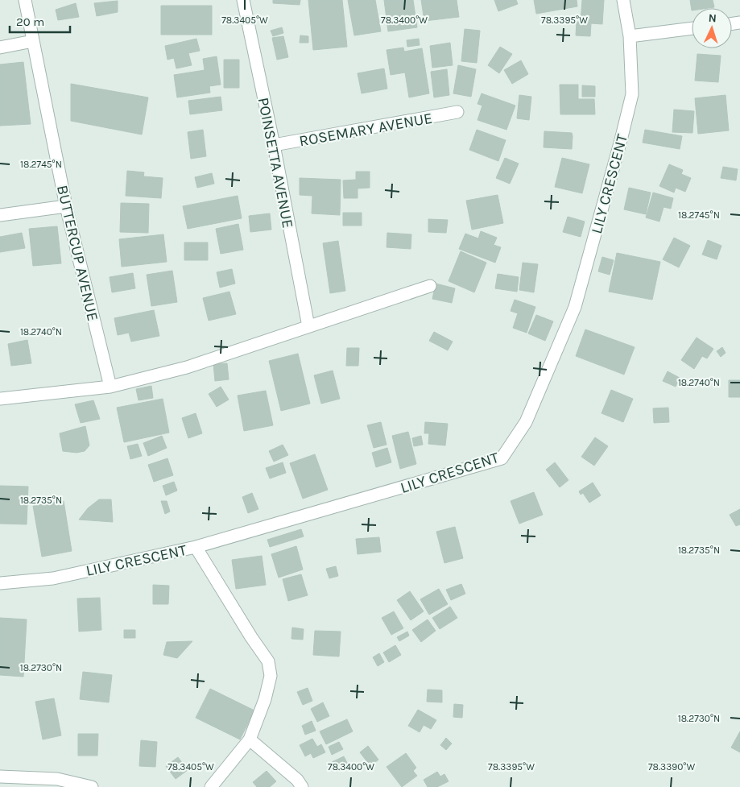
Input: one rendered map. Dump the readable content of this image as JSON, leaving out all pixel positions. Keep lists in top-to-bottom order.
{
  "streets": {
    "street": [
      "ROSEMARY AVENUE",
      "POINSETTA AVENUE",
      "LILY CRESCENT",
      "BUTTERCUP AVENUE"
    ]
  },
  "crossings": [
    ["ROSEMARY AVENUE", "POINSETTA AVENUE"]
  ],
  "scale_bar": "20 m",
  "north": "top",
  "coordinates": [
    "78.3405°W",
    "78.3400°W",
    "78.3395°W",
    "18.2745°N",
    "18.2740°N",
    "18.2735°N",
    "18.2730°N",
    "78.3390°W"
  ]
}
